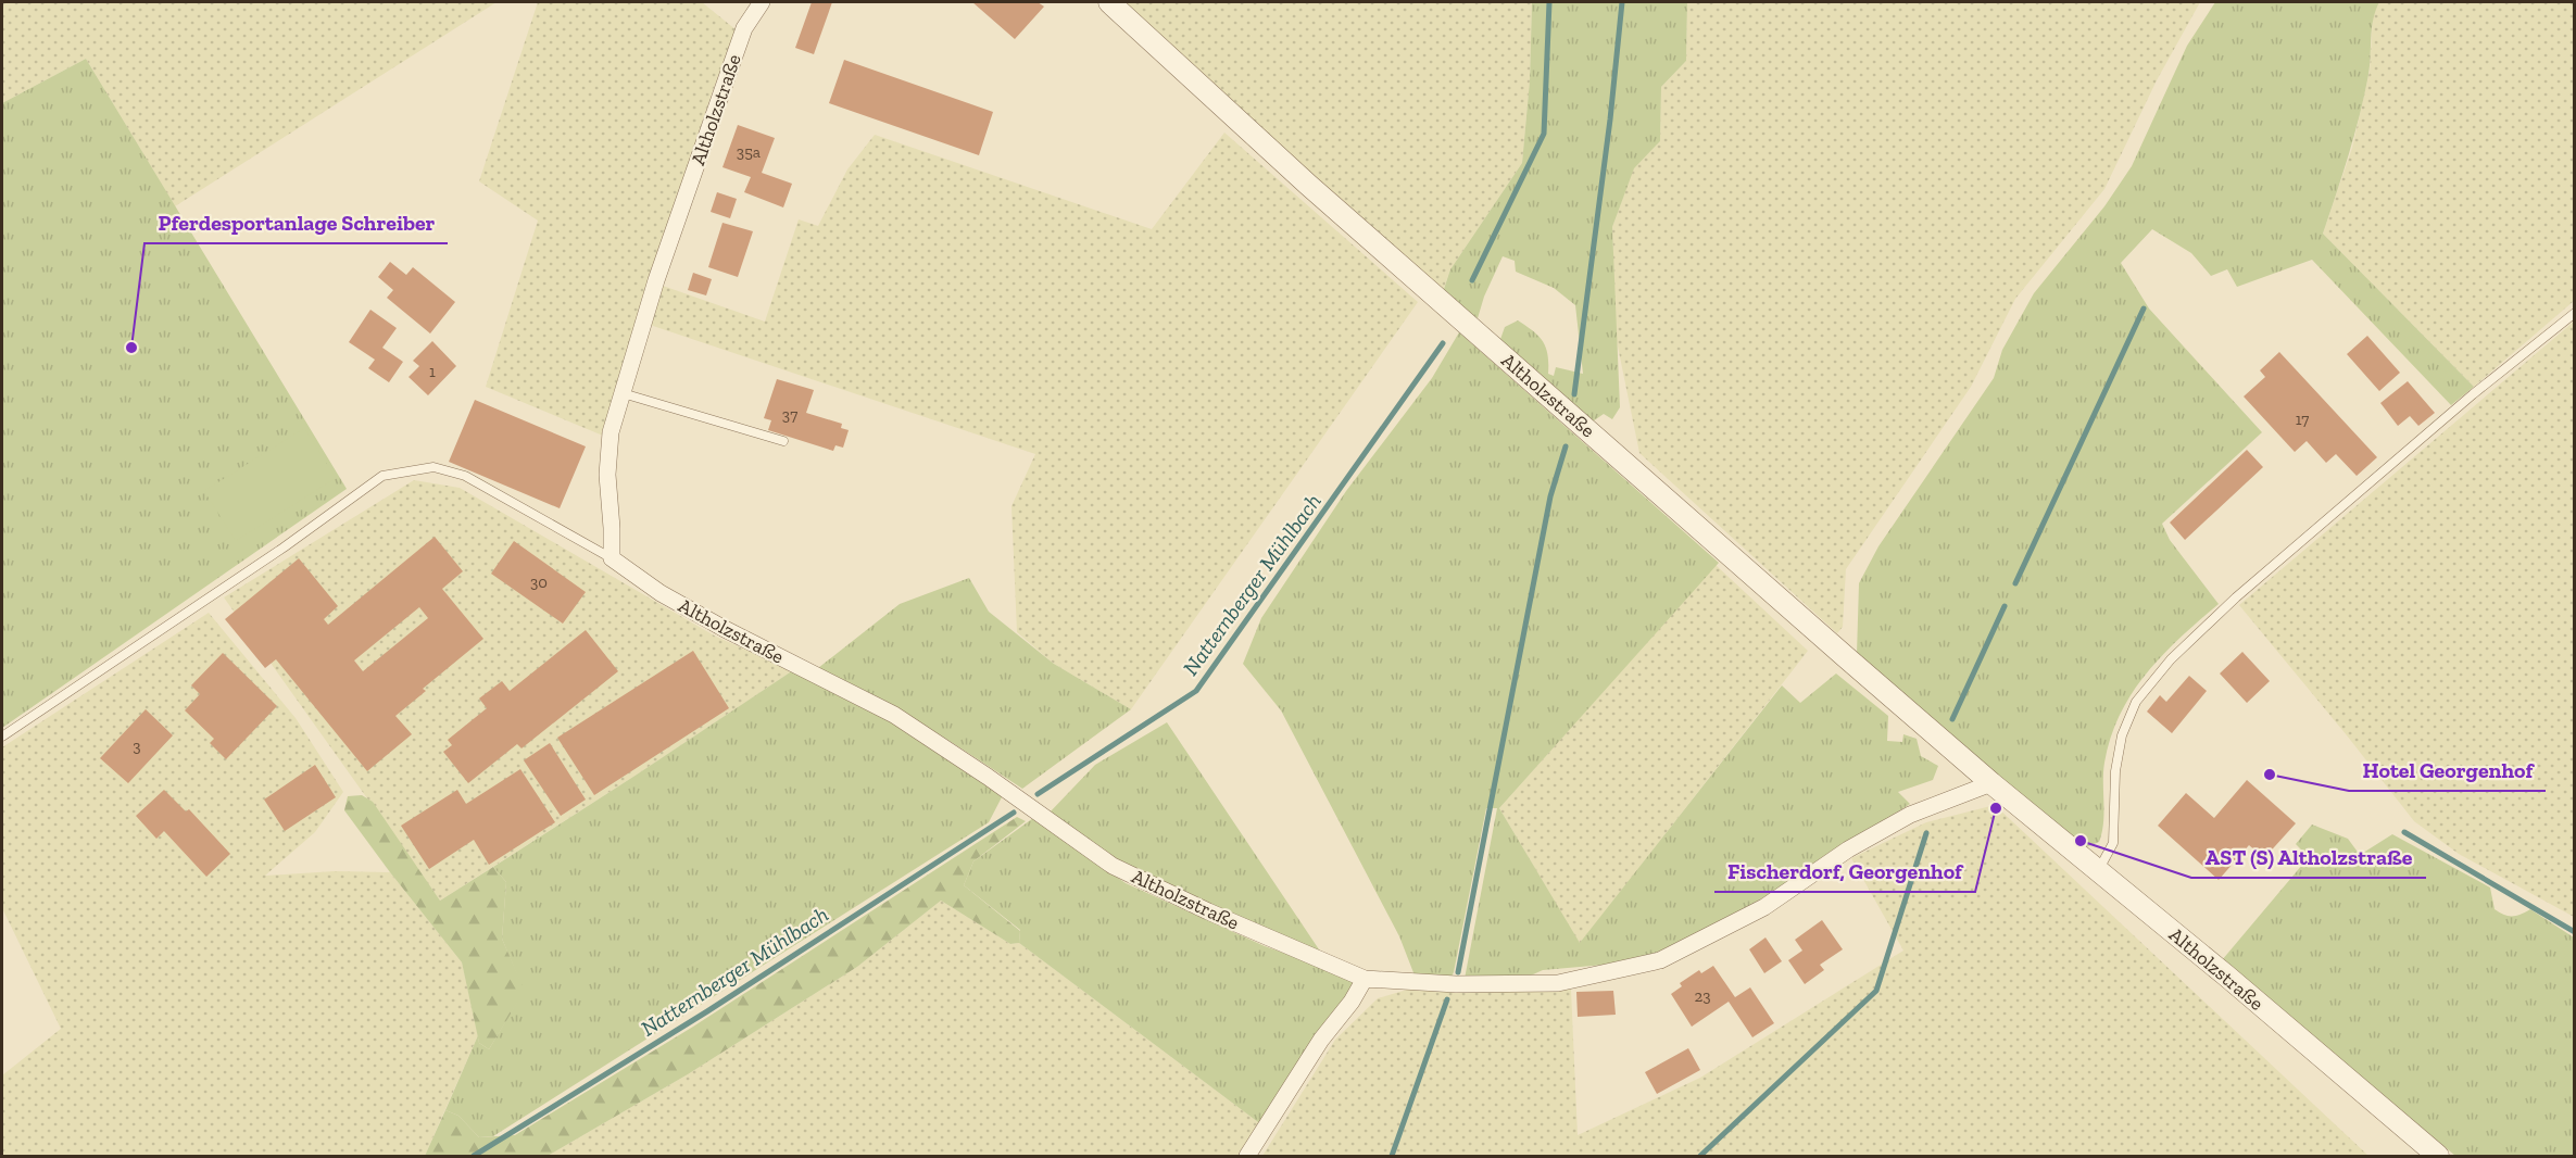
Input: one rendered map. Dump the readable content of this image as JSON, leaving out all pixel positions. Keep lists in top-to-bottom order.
{
  "streets": {
    "street": ["Altholzstraße"]
  },
  "water": ["Natternberger Mühlbach"],
  "places": [
    "Pferdesportanlage Schreiber",
    "Hotel Georgenhof",
    "Fischerdorf, Georgenhof",
    "AST (S) Altholzstraße"
  ],
  "house_numbers": [
    "35a",
    "1",
    "37",
    "17",
    "30",
    "3",
    "23"
  ]
}
